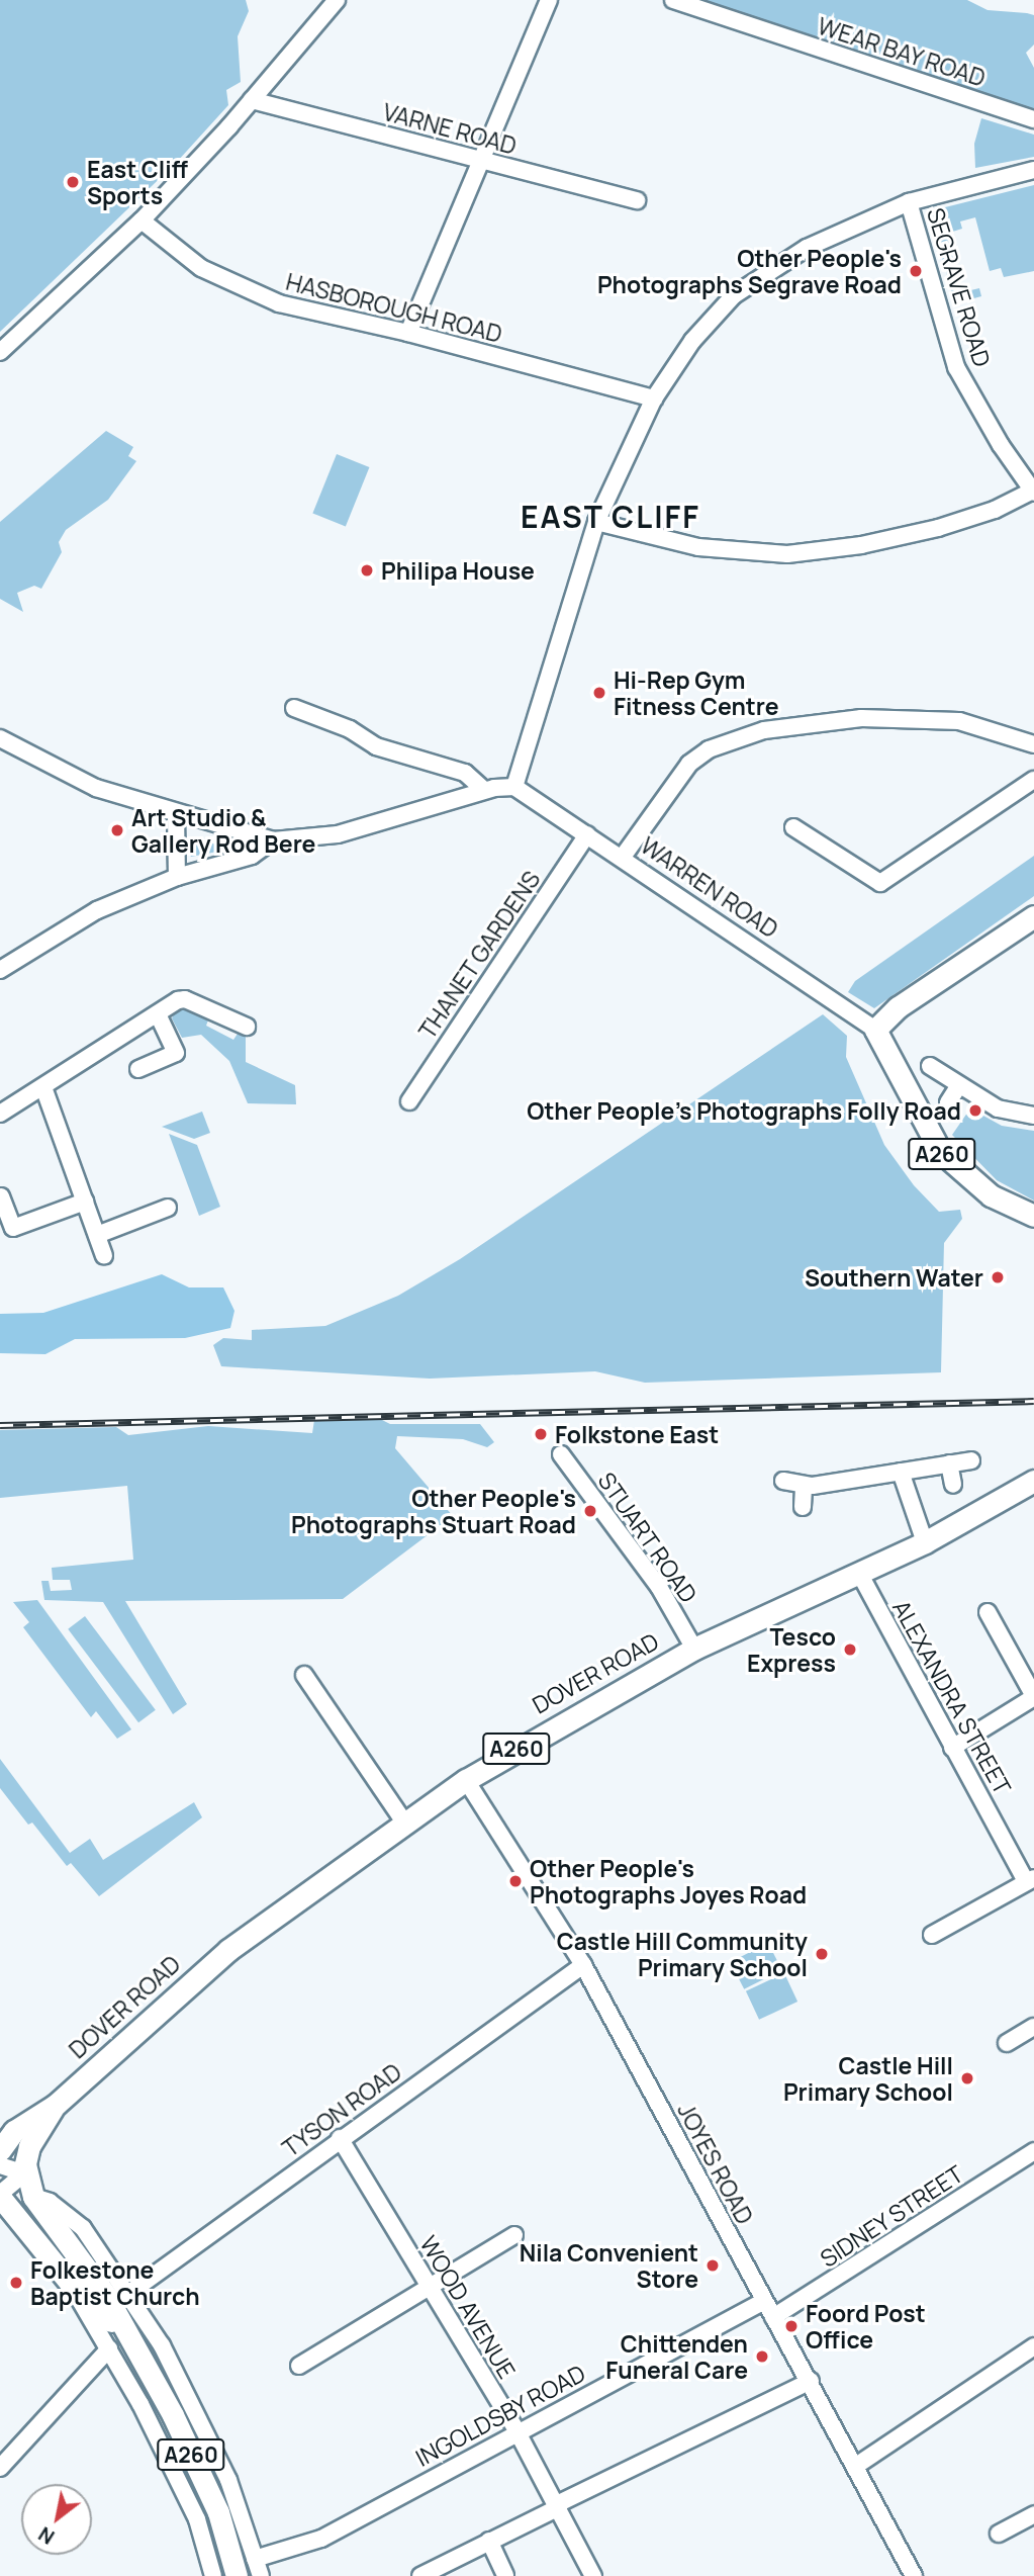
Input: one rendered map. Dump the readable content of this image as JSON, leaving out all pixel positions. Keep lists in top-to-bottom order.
{
  "streets": {
    "main road": ["A260", "DOVER ROAD"],
    "street": [
      "WEAR BAY ROAD",
      "VARNE ROAD",
      "SEGRAVE ROAD",
      "HASBOROUGH ROAD",
      "WARREN ROAD",
      "THANET GARDENS",
      "STUART ROAD",
      "ALEXANDRA STREET",
      "TYSON ROAD",
      "JOYES ROAD",
      "SIDNEY STREET",
      "WOOD AVENUE",
      "INGOLDSBY ROAD"
    ]
  },
  "crossings": [
    ["WARREN ROAD", "THANET GARDENS"],
    ["WARREN ROAD", "A260"],
    ["A260", "DOVER ROAD"],
    ["STUART ROAD", "DOVER ROAD"],
    ["DOVER ROAD", "ALEXANDRA STREET"],
    ["DOVER ROAD", "JOYES ROAD"],
    ["TYSON ROAD", "JOYES ROAD"],
    ["TYSON ROAD", "WOOD AVENUE"],
    ["JOYES ROAD", "SIDNEY STREET"],
    ["JOYES ROAD", "INGOLDSBY ROAD"],
    ["WOOD AVENUE", "INGOLDSBY ROAD"]
  ],
  "districts": ["EAST CLIFF"],
  "places": [
    "East Cliff Sports",
    "Other People's Photographs Segrave Road",
    "Philipa House",
    "Hi-Rep Gym Fitness Centre",
    "Art Studio & Gallery Rod Bere",
    "Other People's Photographs Folly Road",
    "Southern Water",
    "Folkstone East",
    "Other People's Photographs Stuart Road",
    "Tesco Express",
    "Other People's Photographs Joyes Road",
    "Castle Hill Community Primary School",
    "Castle Hill Primary School",
    "Nila Convenient Store",
    "Folkestone Baptist Church",
    "Foord Post Office",
    "Chittenden Funeral Care"
  ],
  "north": "bottom left"
}
